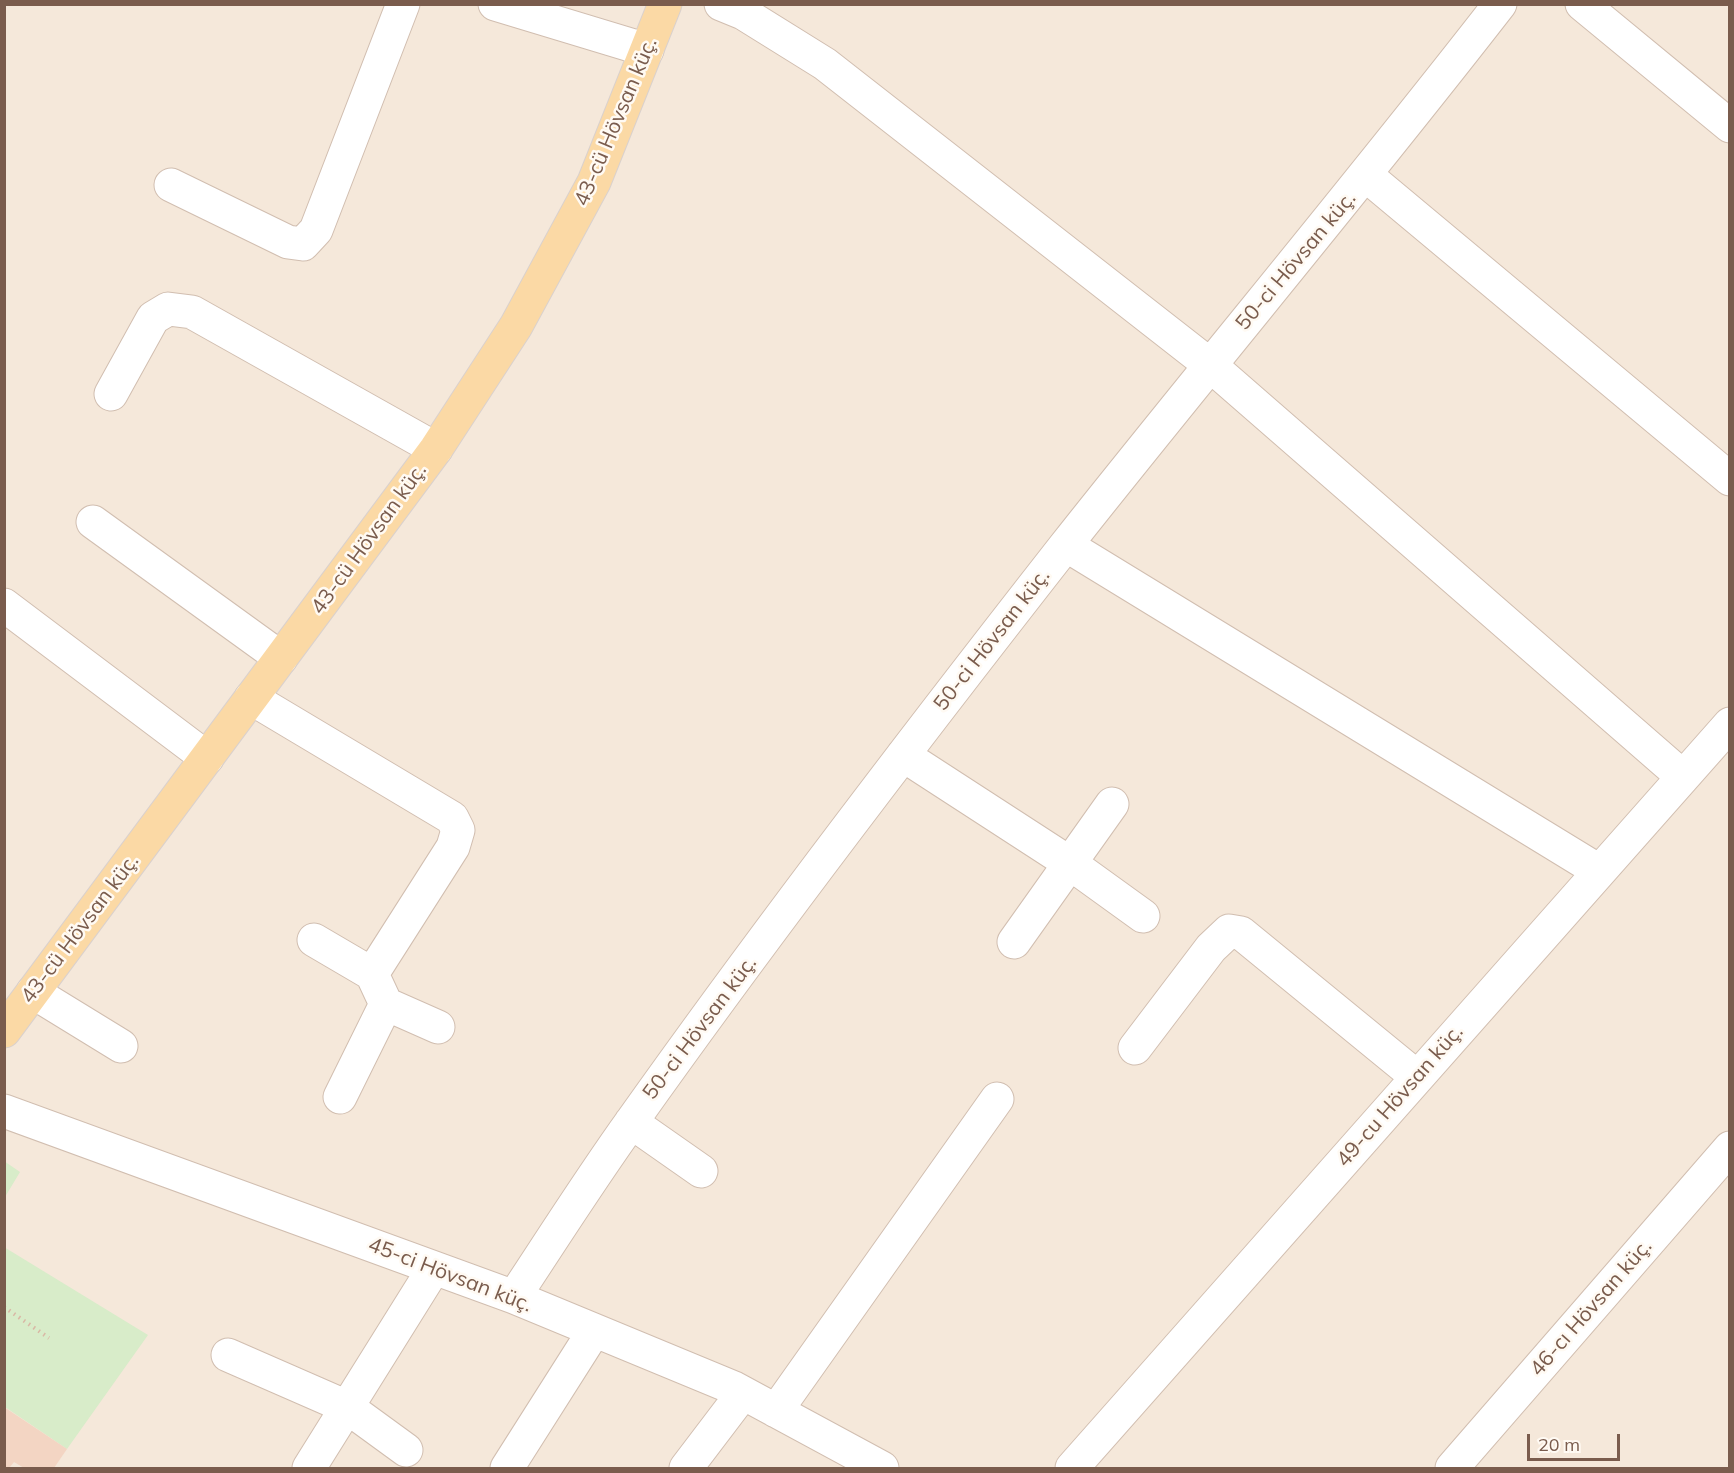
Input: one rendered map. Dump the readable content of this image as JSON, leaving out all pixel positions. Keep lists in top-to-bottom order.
{
  "streets": {
    "main road": ["43-cü Hövsan küç."],
    "street": [
      "50-ci Hövsan küç.",
      "49-cu Hövsan küç.",
      "45-ci Hövsan küç.",
      "46-cı Hövsan küç."
    ]
  },
  "crossings": [
    ["50-ci Hövsan küç.", "45-ci Hövsan küç."]
  ],
  "scale_bar": "20 m"
}
